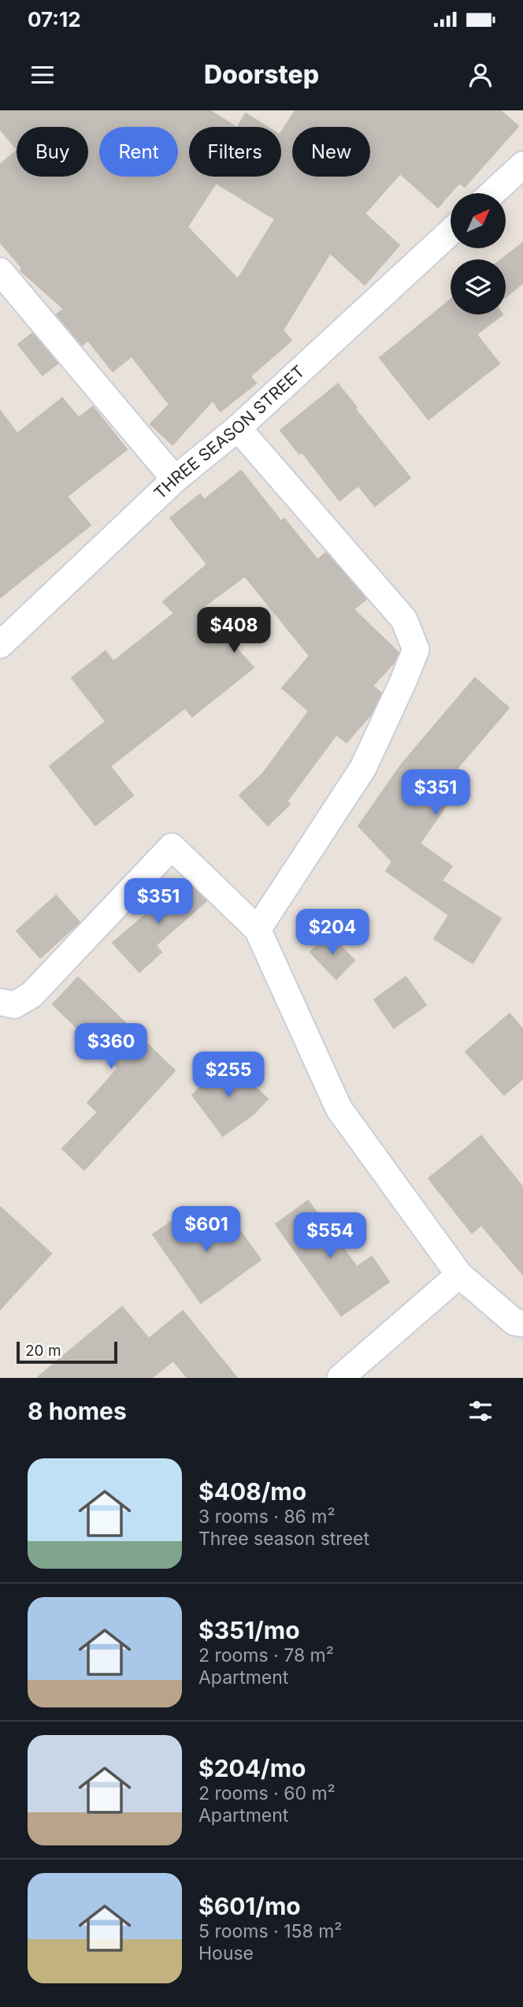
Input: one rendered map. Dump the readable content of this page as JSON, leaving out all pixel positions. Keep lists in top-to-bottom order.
{
  "streets": {
    "street": ["THREE SEASON STREET"]
  },
  "scale_bar": "20 m",
  "north": "top right",
  "page": {
    "status": "07:12",
    "header": "Doorstep",
    "chip": [
      "Buy",
      "Rent",
      "Filters",
      "New"
    ],
    "price": [
      "$408",
      "$351",
      "$351",
      "$204",
      "$360",
      "$255",
      "$601",
      "$554"
    ],
    "scale": "20 m",
    "heading": "8 homes",
    "list": [
      {
        "name": "$408/mo",
        "note": "3 rooms · 86 m² · Three season street"
      },
      {
        "name": "$351/mo",
        "note": "2 rooms · 78 m² · Apartment"
      },
      {
        "name": "$204/mo",
        "note": "2 rooms · 60 m² · Apartment"
      },
      {
        "name": "$601/mo",
        "note": "5 rooms · 158 m² · House"
      }
    ]
  }
}
